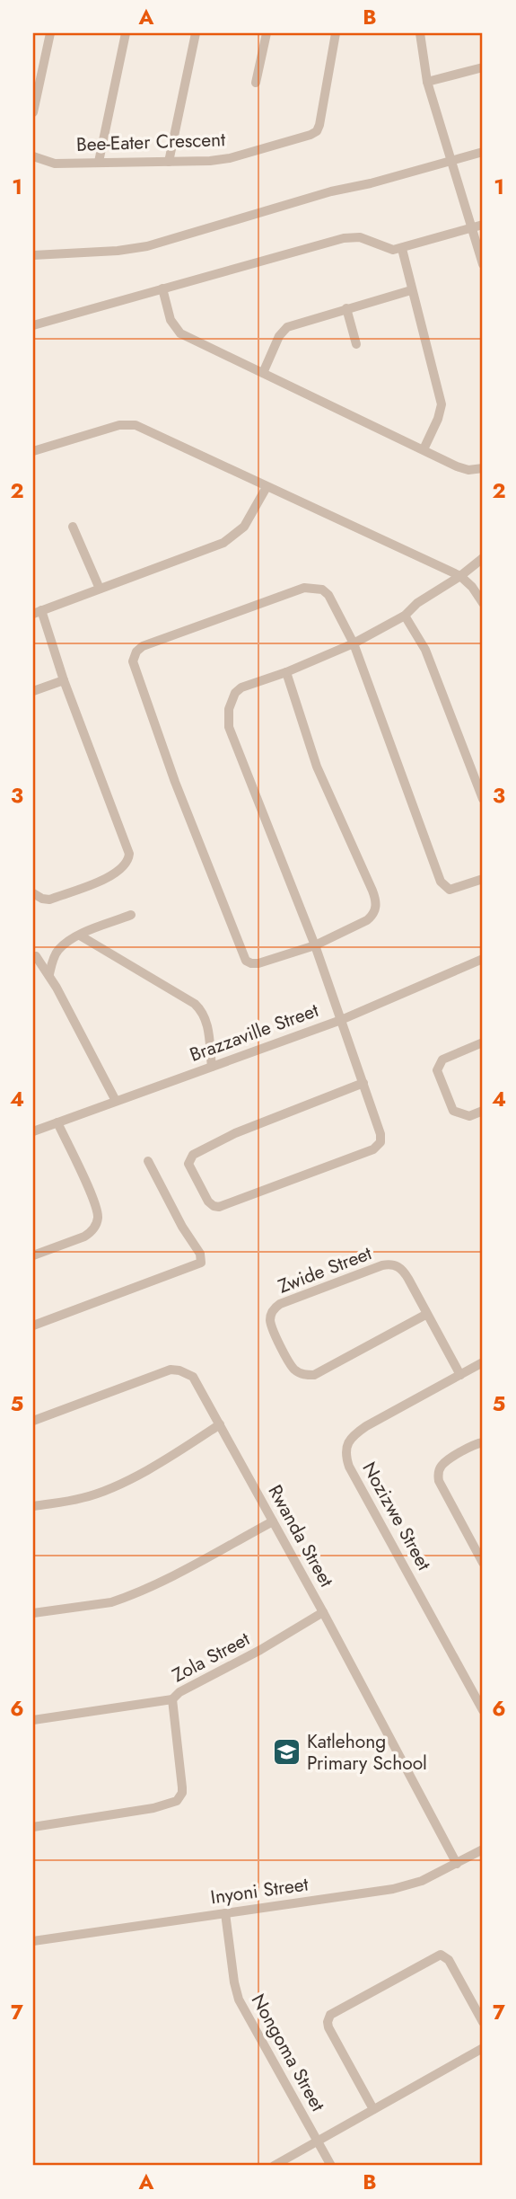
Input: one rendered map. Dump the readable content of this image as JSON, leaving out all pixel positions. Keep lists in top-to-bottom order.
{
  "streets": {
    "street": [
      "Bee-Eater Crescent",
      "Brazzaville Street",
      "Zwide Street",
      "Nozizwe Street",
      "Rwanda Street",
      "Zola Street",
      "Inyoni Street",
      "Nongoma Street"
    ]
  },
  "crossings": [
    ["Zwide Street", "Nozizwe Street"],
    ["Rwanda Street", "Zola Street"],
    ["Rwanda Street", "Inyoni Street"],
    ["Inyoni Street", "Nongoma Street"]
  ],
  "places": {
    "school or university": ["Katlehong Primary School"]
  },
  "grid": {
    "columns": ["A", "B"],
    "rows": [
      "1",
      "2",
      "3",
      "4",
      "5",
      "6",
      "7"
    ]
  }
}
